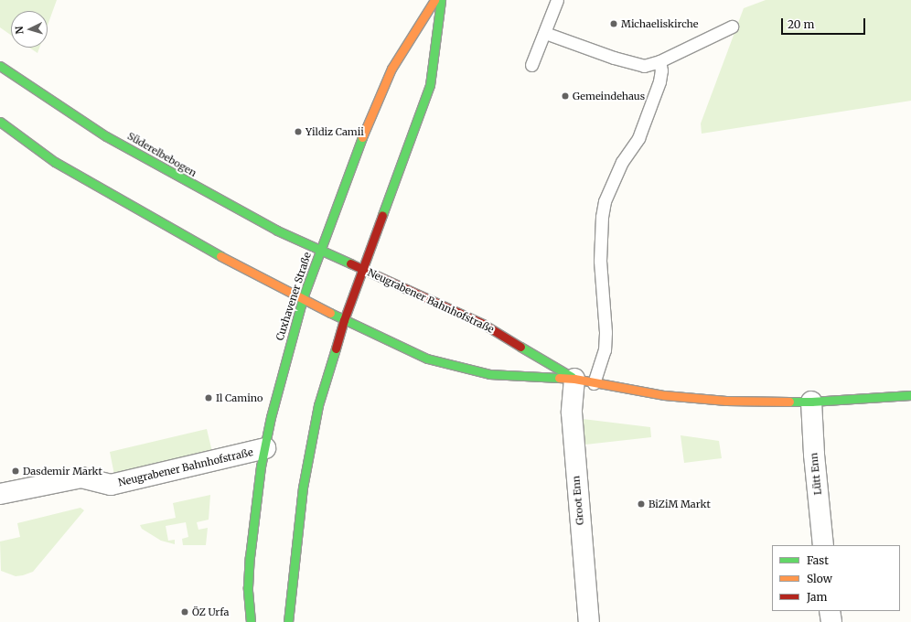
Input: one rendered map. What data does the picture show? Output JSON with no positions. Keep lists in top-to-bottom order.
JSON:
{
  "streets": {
    "main road": ["Süderelbebogen", "Cuxhavener Straße", "Neugrabener Bahnhofstraße"],
    "street": ["Lütt Enn", "Groot Enn"]
  },
  "crossings": [
    ["Süderelbebogen", "Cuxhavener Straße"],
    ["Süderelbebogen", "Neugrabener Bahnhofstraße"],
    ["Cuxhavener Straße", "Neugrabener Bahnhofstraße"],
    ["Neugrabener Bahnhofstraße", "Lütt Enn"],
    ["Neugrabener Bahnhofstraße", "Groot Enn"]
  ],
  "places": [
    "Michaeliskirche",
    "Gemeindehaus",
    "Yildiz Camii",
    "Il Camino",
    "Dasdemir Markt",
    "BiZiM Markt",
    "ÖZ Urfa"
  ],
  "legend": ["Fast", "Slow", "Jam"],
  "scale_bar": "20 m",
  "north": "left"
}
